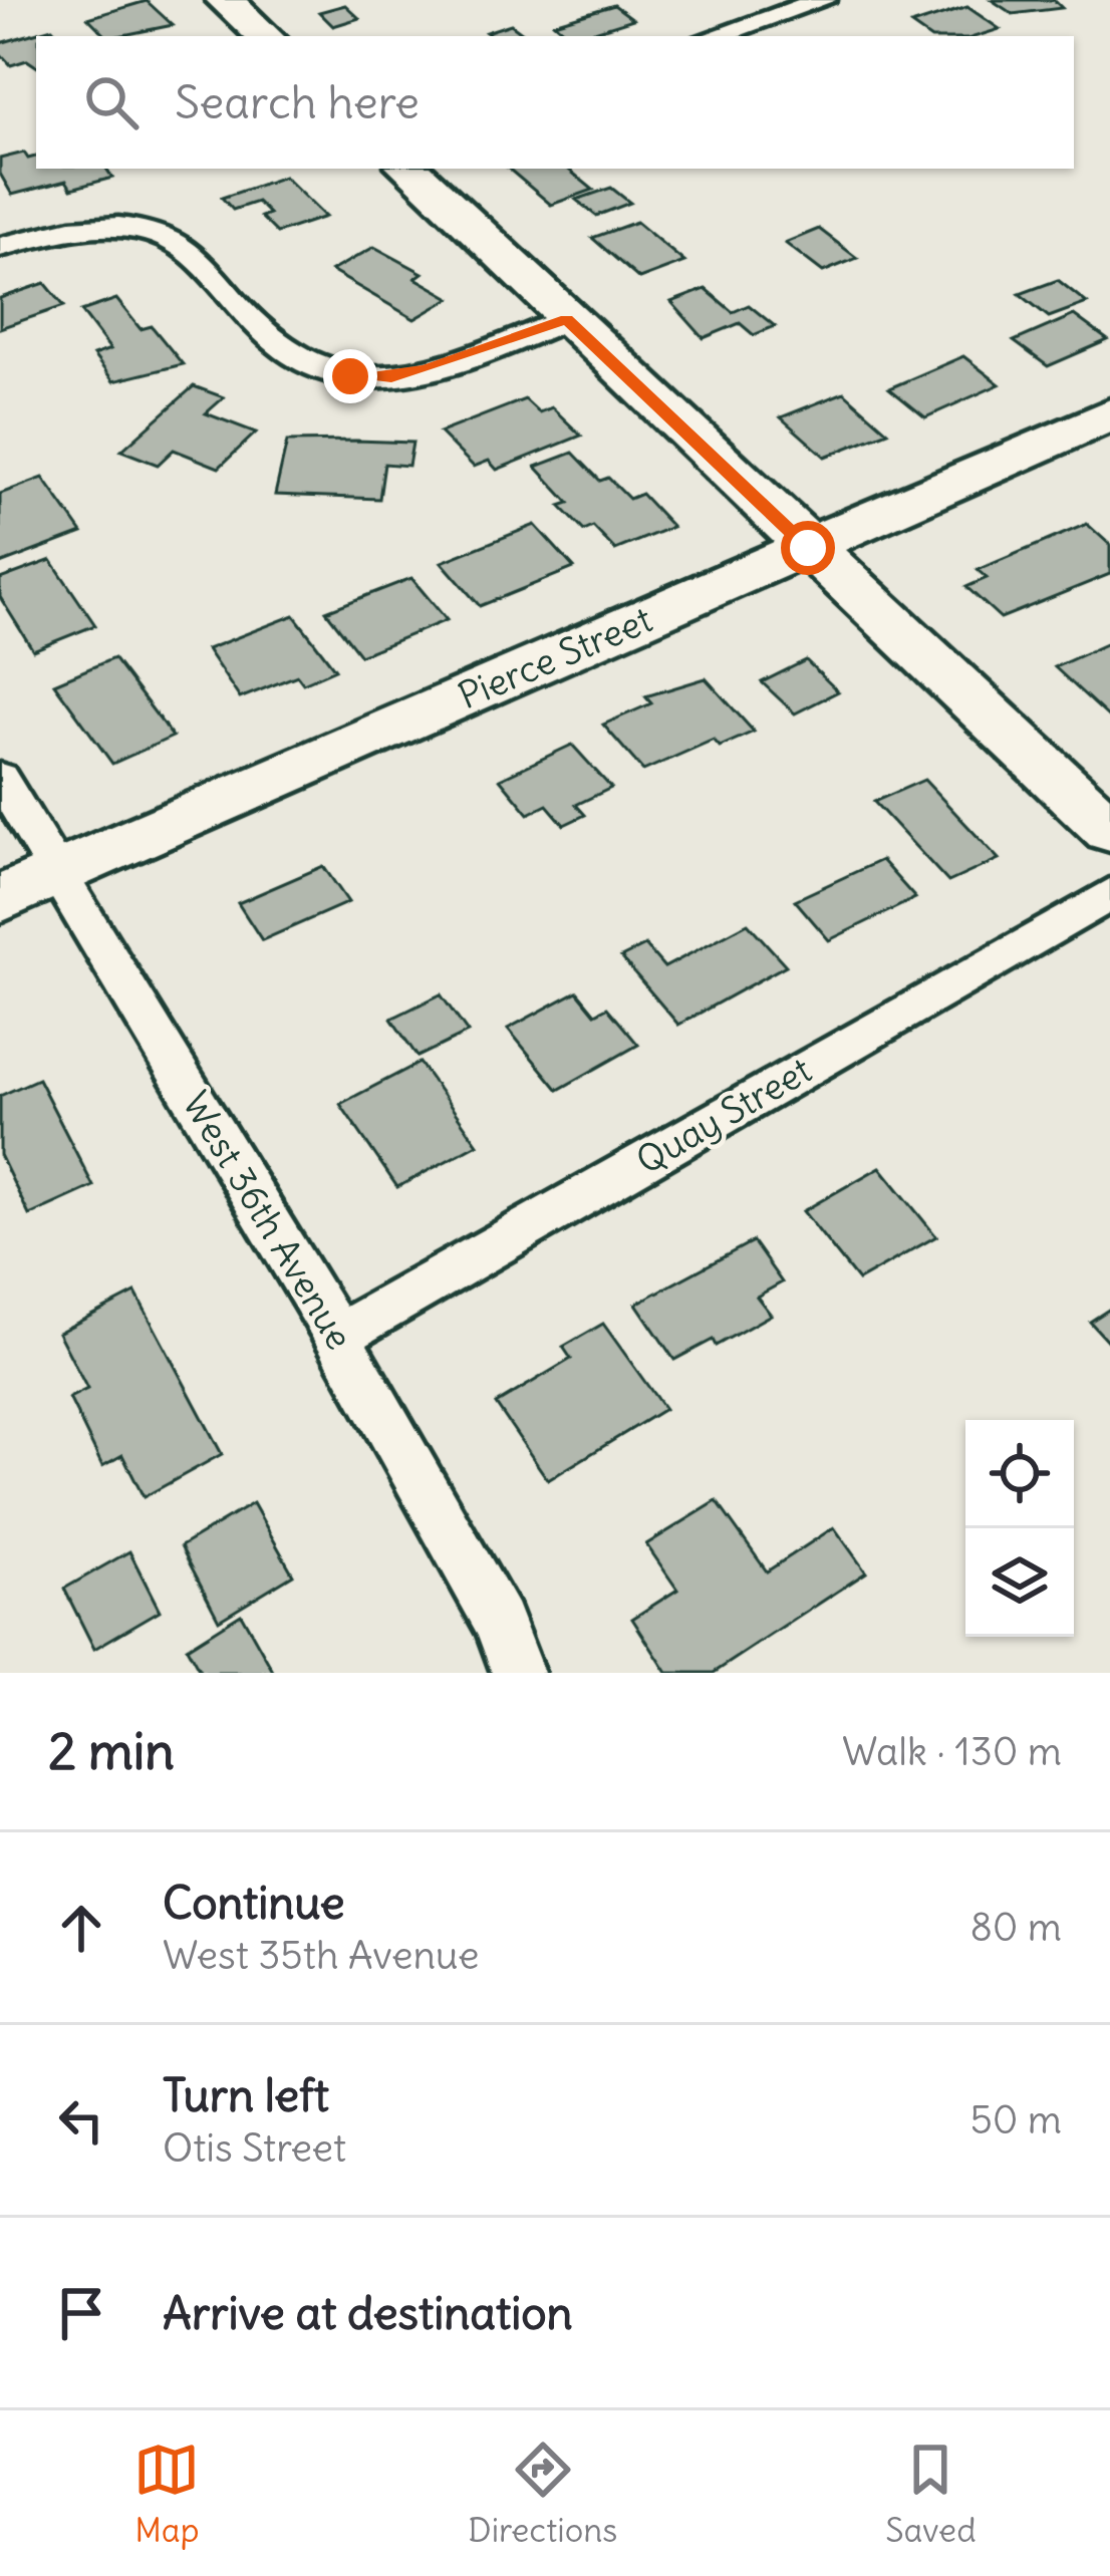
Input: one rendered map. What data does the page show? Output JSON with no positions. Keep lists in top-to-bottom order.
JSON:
{
  "streets": {
    "street": ["Pierce Street", "Quay Street", "West 36th Avenue"]
  },
  "crossings": [
    ["Pierce Street", "West 36th Avenue"],
    ["Quay Street", "West 36th Avenue"]
  ],
  "page": {
    "search": "Search here",
    "heading": ["2 min", "Walk · 130 m"],
    "list": [
      ["Continue", "West 35th Avenue", "80 m"],
      ["Turn left", "Otis Street", "50 m"],
      "Arrive at destination"
    ],
    "nav": ["Map", "Directions", "Saved"]
  }
}
